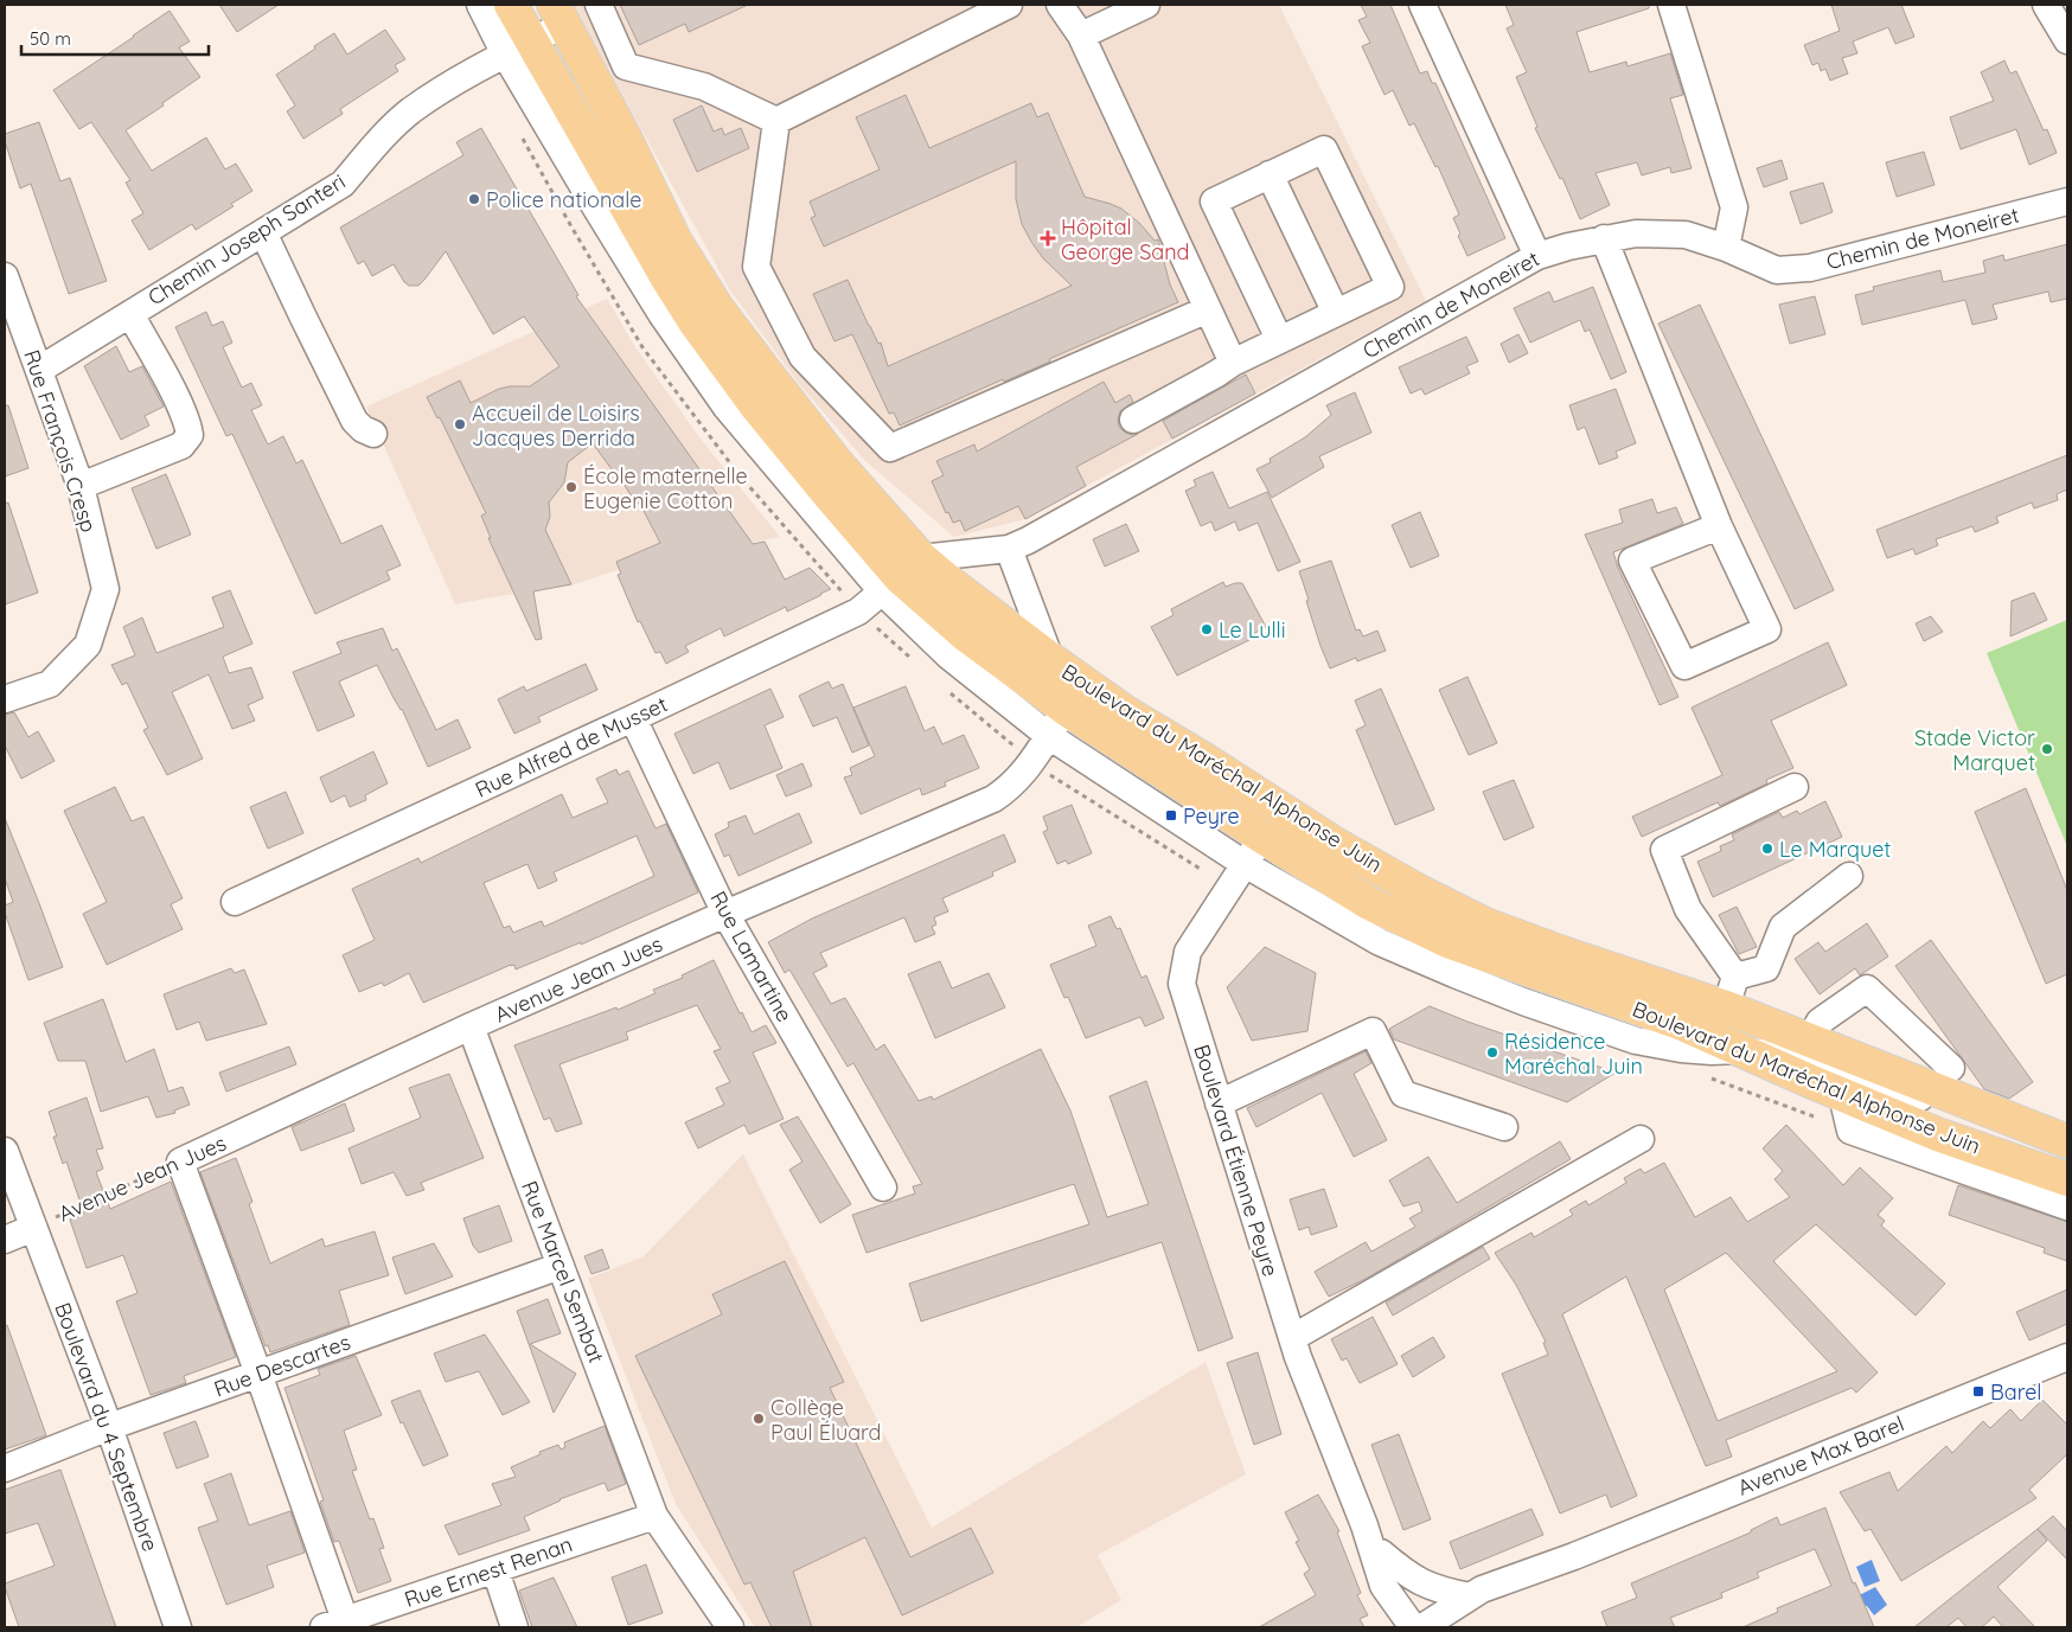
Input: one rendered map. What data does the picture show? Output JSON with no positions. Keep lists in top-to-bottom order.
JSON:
{
  "streets": {
    "main road": ["Boulevard du Maréchal Alphonse Juin"],
    "street": [
      "Chemin de Moneiret",
      "Chemin Joseph Santeri",
      "Rue François Cresp",
      "Rue Alfred de Musset",
      "Rue Lamartine",
      "Avenue Jean Jues",
      "Boulevard Étienne Peyre",
      "Rue Marcel Sembat",
      "Rue Descartes",
      "Boulevard du 4 Septembre",
      "Avenue Max Barel",
      "Rue Ernest Renan"
    ]
  },
  "crossings": [
    ["Chemin de Moneiret", "Rue Alfred de Musset"],
    ["Chemin de Moneiret", "Boulevard du Maréchal Alphonse Juin"],
    ["Chemin Joseph Santeri", "Rue François Cresp"],
    ["Chemin Joseph Santeri", "Boulevard du Maréchal Alphonse Juin"],
    ["Rue Alfred de Musset", "Boulevard du Maréchal Alphonse Juin"],
    ["Rue Alfred de Musset", "Rue Lamartine"],
    ["Boulevard du Maréchal Alphonse Juin", "Avenue Jean Jues"],
    ["Boulevard du Maréchal Alphonse Juin", "Boulevard Étienne Peyre"],
    ["Rue Lamartine", "Avenue Jean Jues"],
    ["Avenue Jean Jues", "Rue Marcel Sembat"],
    ["Avenue Jean Jues", "Boulevard du 4 Septembre"],
    ["Rue Marcel Sembat", "Rue Descartes"],
    ["Rue Marcel Sembat", "Rue Ernest Renan"],
    ["Rue Descartes", "Boulevard du 4 Septembre"]
  ],
  "places": {
    "other": [
      "Police nationale",
      "Accueil de Loisirs Jacques Derrida",
      "École maternelle Eugenie Cotton",
      "Le Lulli",
      "Stade Victor Marquet",
      "Le Marquet",
      "Résidence Maréchal Juin",
      "Collège Paul Éluard"
    ],
    "health": ["Hôpital George Sand"],
    "transit": ["Peyre", "Barel"]
  },
  "scale_bar": "50 m"
}
